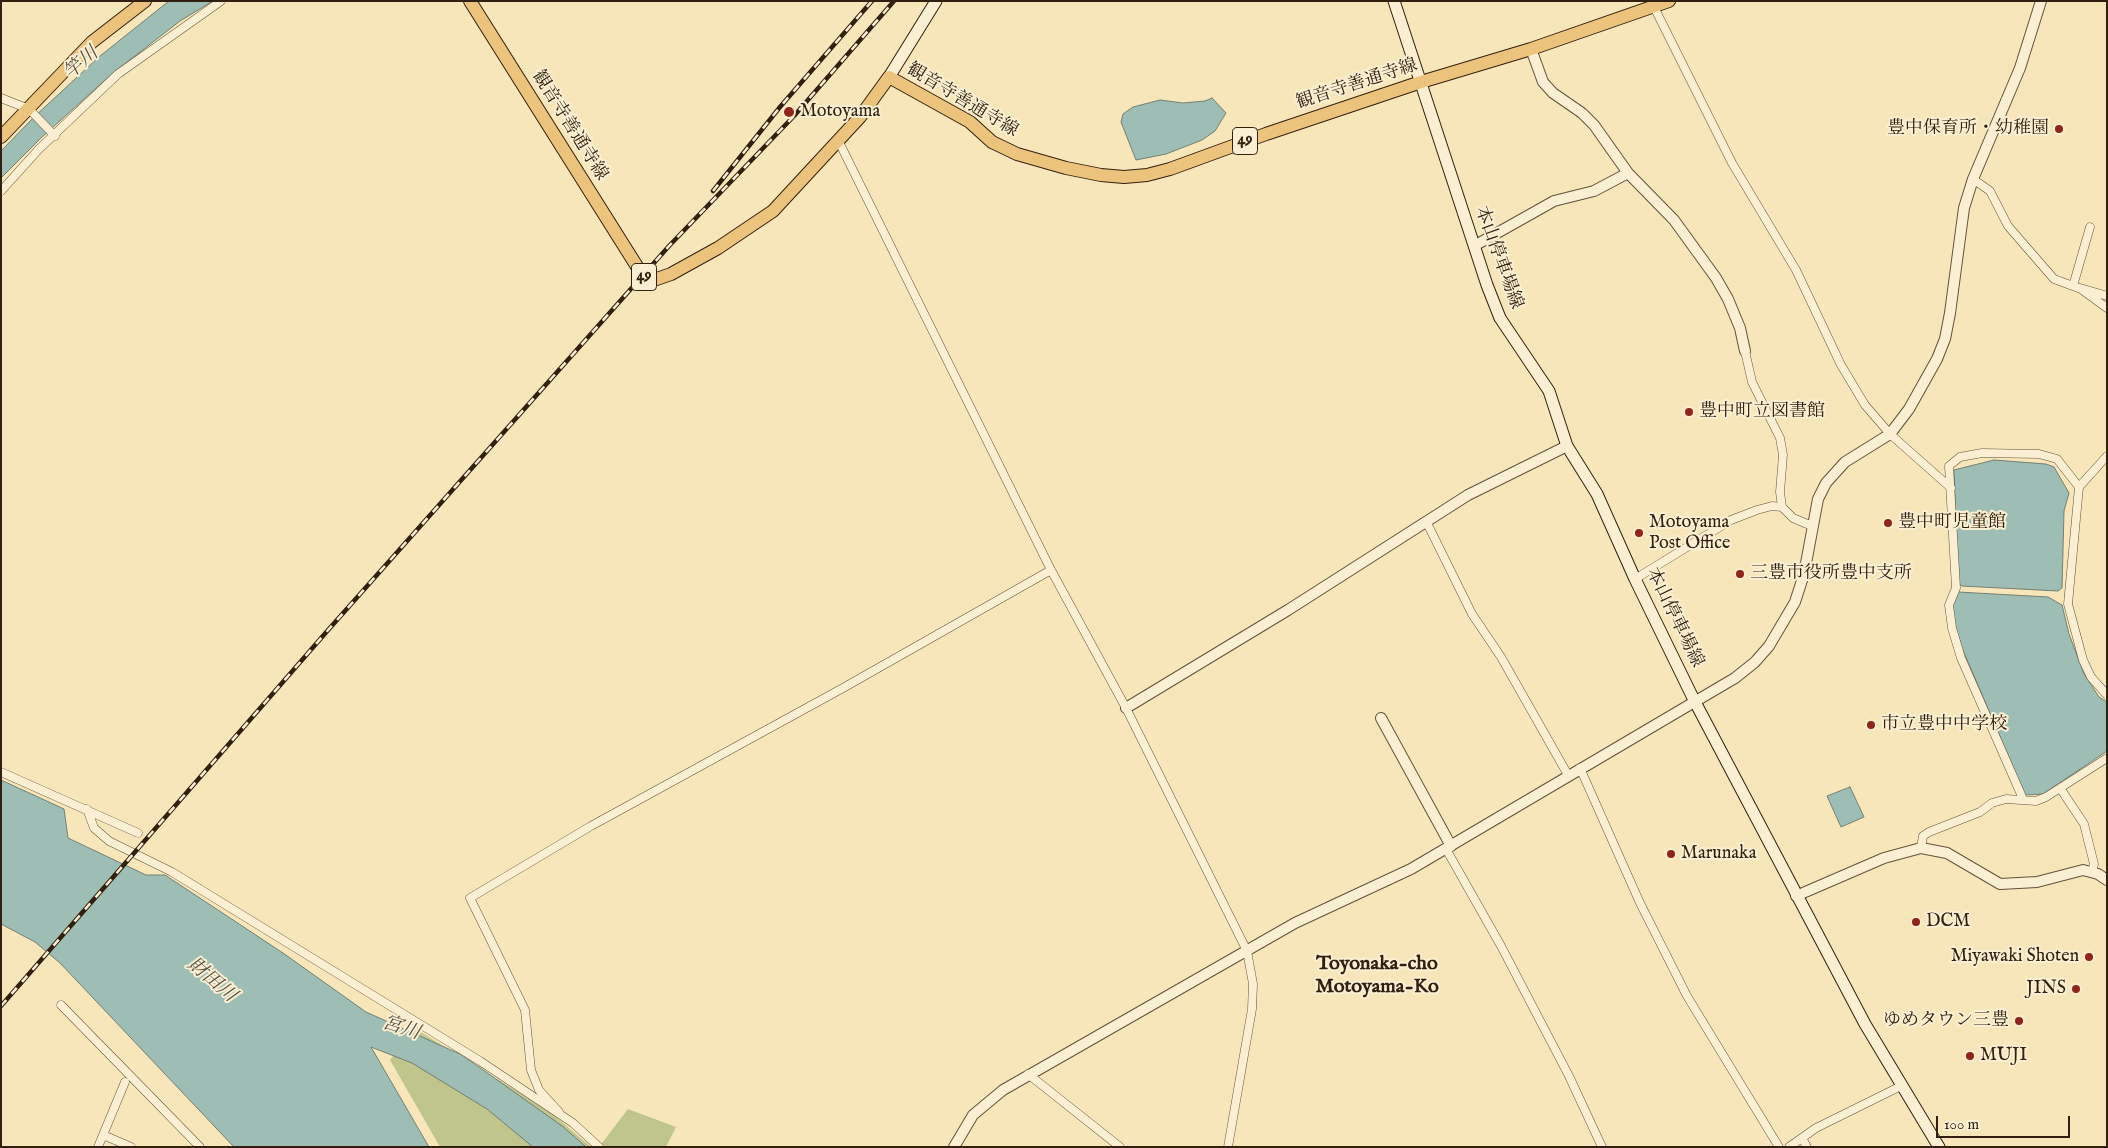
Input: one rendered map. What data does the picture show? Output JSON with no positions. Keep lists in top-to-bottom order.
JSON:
{
  "streets": {
    "main road": ["観音寺善通寺線", "49", "本山停車場線"]
  },
  "crossings": [
    ["観音寺善通寺線", "本山停車場線"]
  ],
  "districts": ["Toyonaka-cho Motoyama-Ko"],
  "water": ["竿川", "財田川", "宮川"],
  "places": [
    "Motoyama",
    "豊中保育所・幼稚園",
    "豊中町立図書館",
    "豊中町児童館",
    "Motoyama Post Office",
    "三豊市役所豊中支所",
    "市立豊中中学校",
    "Marunaka",
    "DCM",
    "Miyawaki Shoten",
    "JINS",
    "ゆめタウン三豊",
    "MUJI"
  ],
  "scale_bar": "100 m"
}
